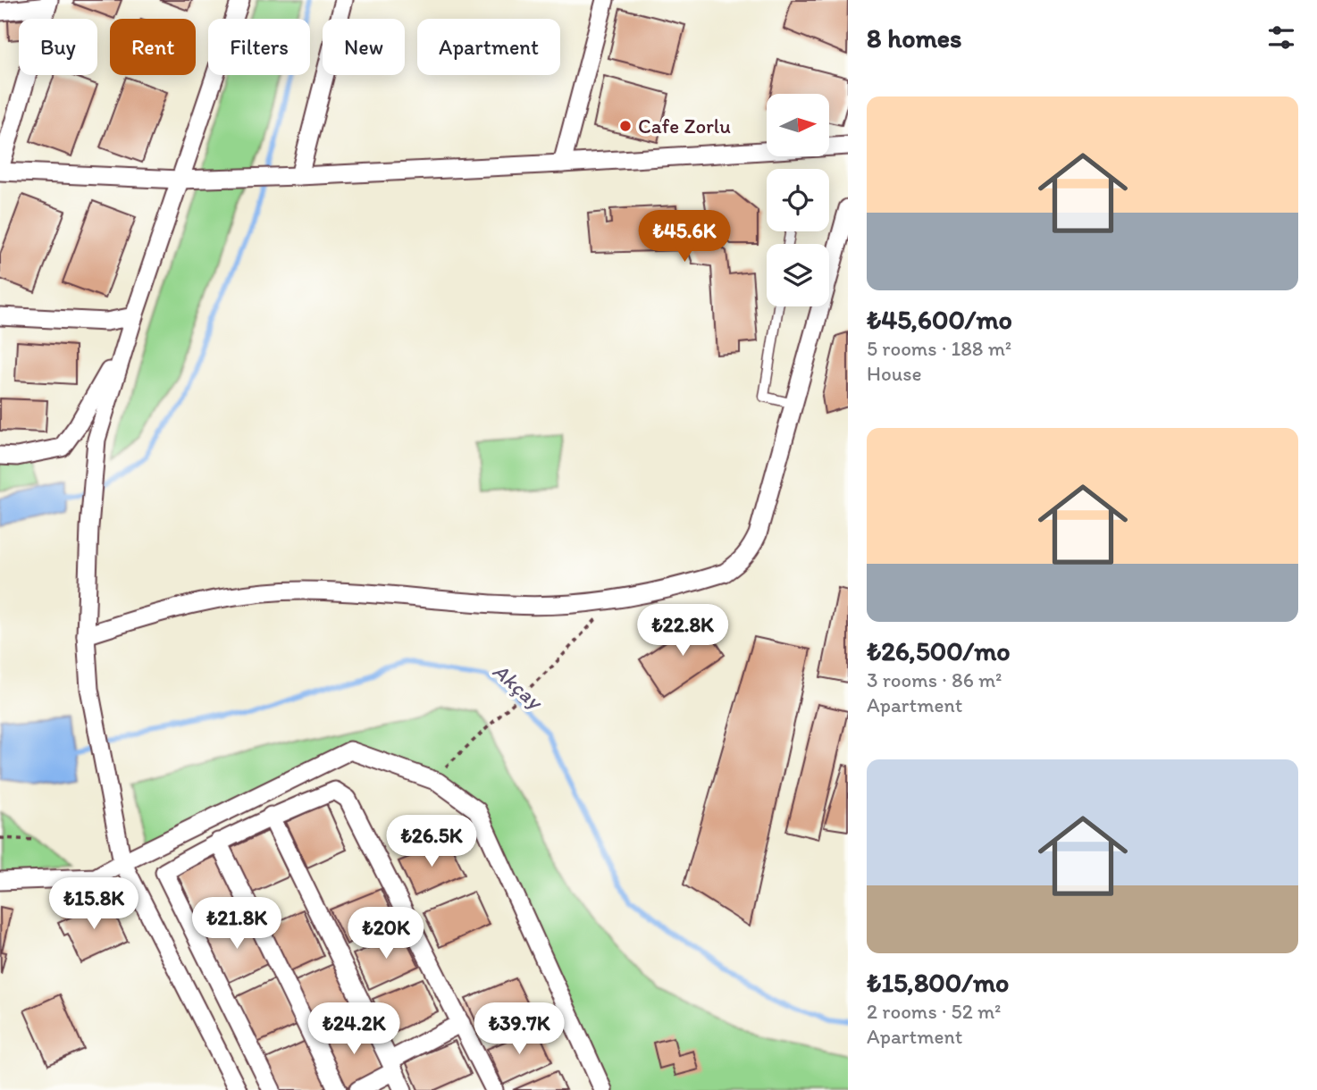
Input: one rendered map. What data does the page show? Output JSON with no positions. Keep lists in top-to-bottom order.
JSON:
{
  "water": ["Akçay"],
  "places": ["Cafe Zorlu"],
  "north": "right",
  "page": {
    "heading": "8 homes",
    "chip": [
      "Buy",
      "Rent",
      "Filters",
      "New",
      "Apartment"
    ],
    "list": [
      {
        "name": "₺45,600/mo",
        "note": "5 rooms · 188 m² · House"
      },
      {
        "name": "₺26,500/mo",
        "note": "3 rooms · 86 m² · Apartment"
      },
      {
        "name": "₺15,800/mo",
        "note": "2 rooms · 52 m² · Apartment"
      }
    ],
    "price": [
      "₺45.6K",
      "₺22.8K",
      "₺26.5K",
      "₺15.8K",
      "₺21.8K",
      "₺20K",
      "₺24.2K",
      "₺39.7K"
    ]
  }
}
